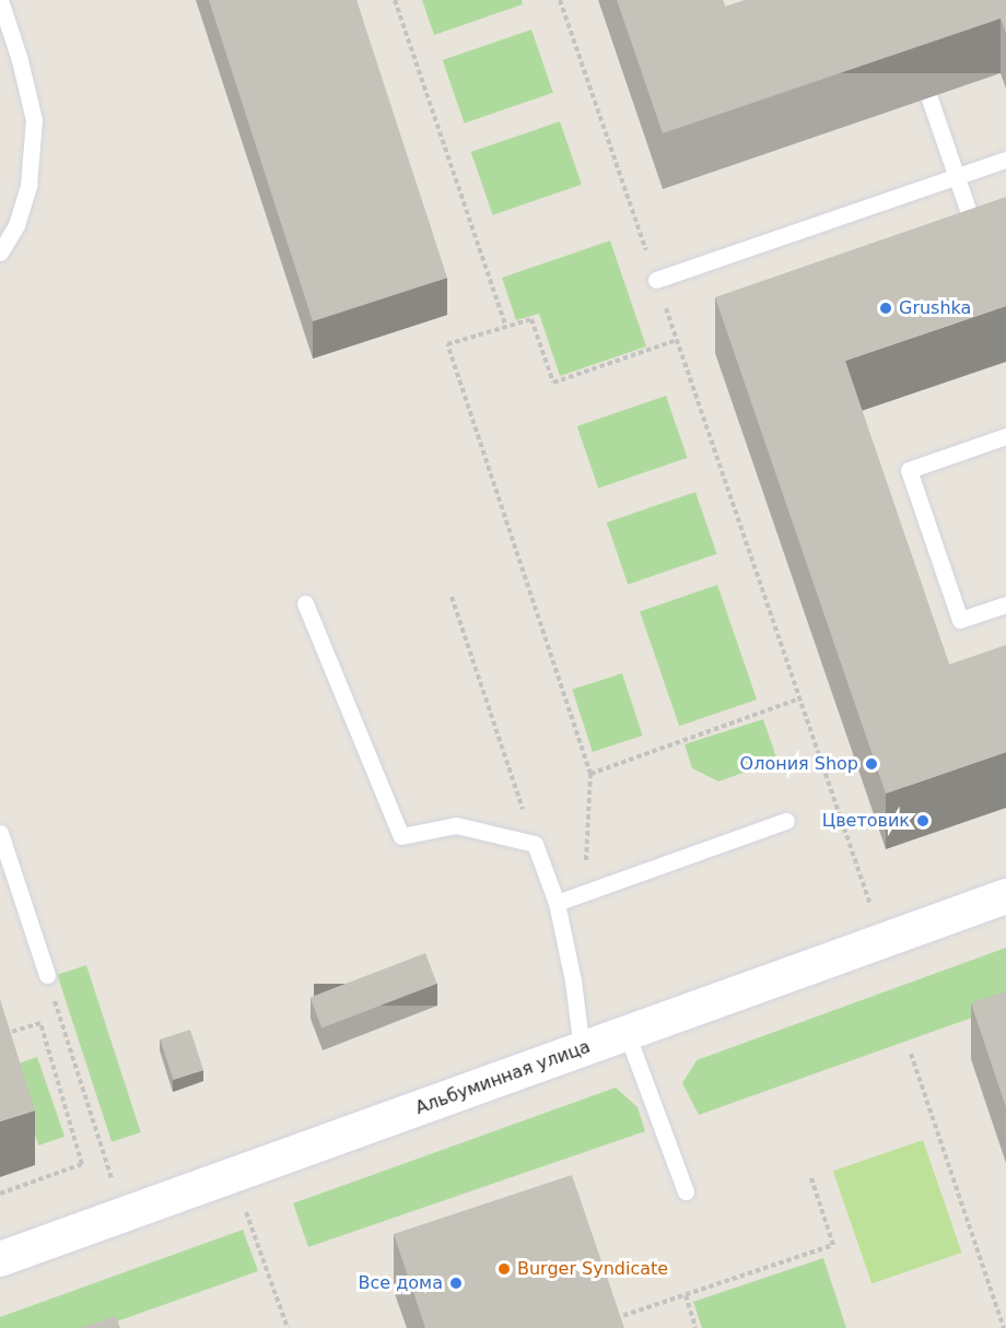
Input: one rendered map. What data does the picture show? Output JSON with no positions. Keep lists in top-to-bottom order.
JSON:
{
  "streets": {
    "street": ["Альбуминная улица"]
  },
  "places": [
    "Grushka",
    "Олония Shop",
    "Цветовик",
    "Burger Syndicate",
    "Все дома"
  ]
}
